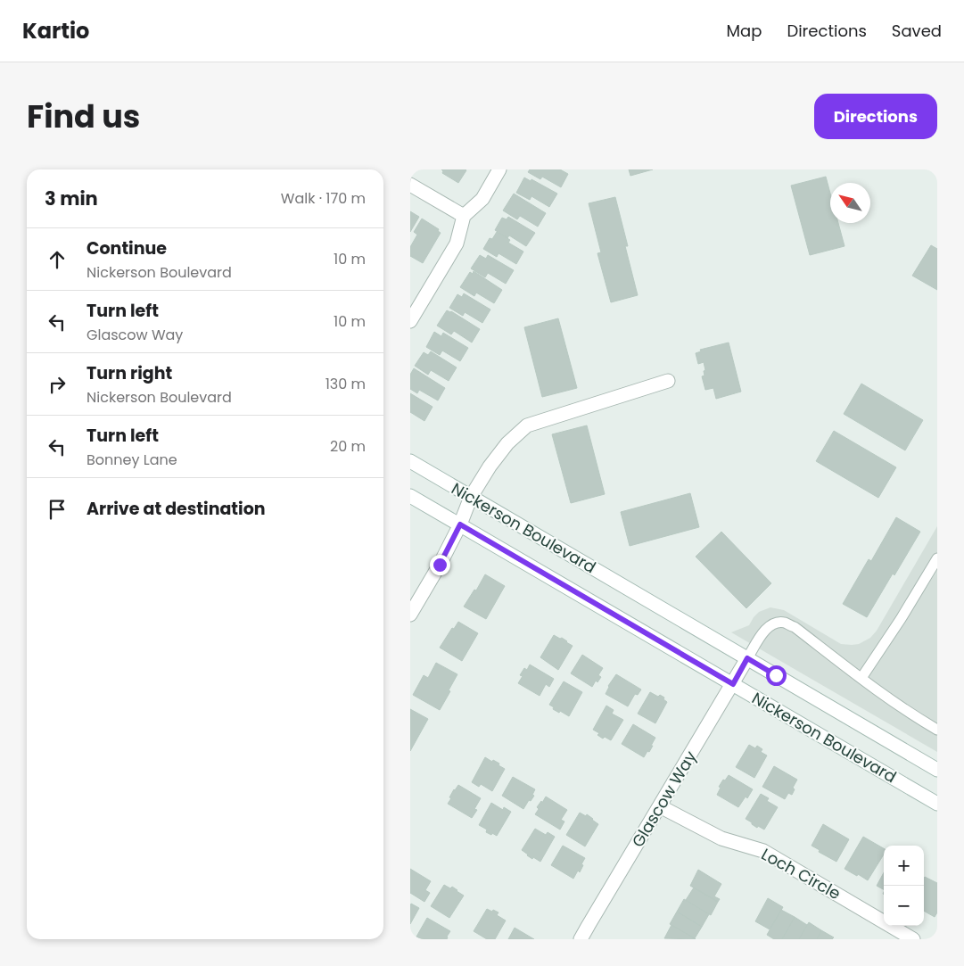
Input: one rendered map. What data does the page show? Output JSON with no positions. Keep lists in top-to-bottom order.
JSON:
{
  "streets": {
    "street": ["Nickerson Boulevard", "Glascow Way", "Loch Circle"]
  },
  "crossings": [
    ["Nickerson Boulevard", "Glascow Way"],
    ["Glascow Way", "Loch Circle"]
  ],
  "north": "top left",
  "page": {
    "header": "Kartio",
    "nav": ["Map", "Directions", "Saved"],
    "title": "Find us",
    "buttons": "Directions",
    "heading": ["3 min", "Walk · 170 m"],
    "list": [
      ["Continue", "Nickerson Boulevard", "10 m"],
      ["Turn left", "Glascow Way", "10 m"],
      ["Turn right", "Nickerson Boulevard", "130 m"],
      ["Turn left", "Bonney Lane", "20 m"],
      "Arrive at destination"
    ],
    "map_buttons": ["+", "−"]
  }
}
